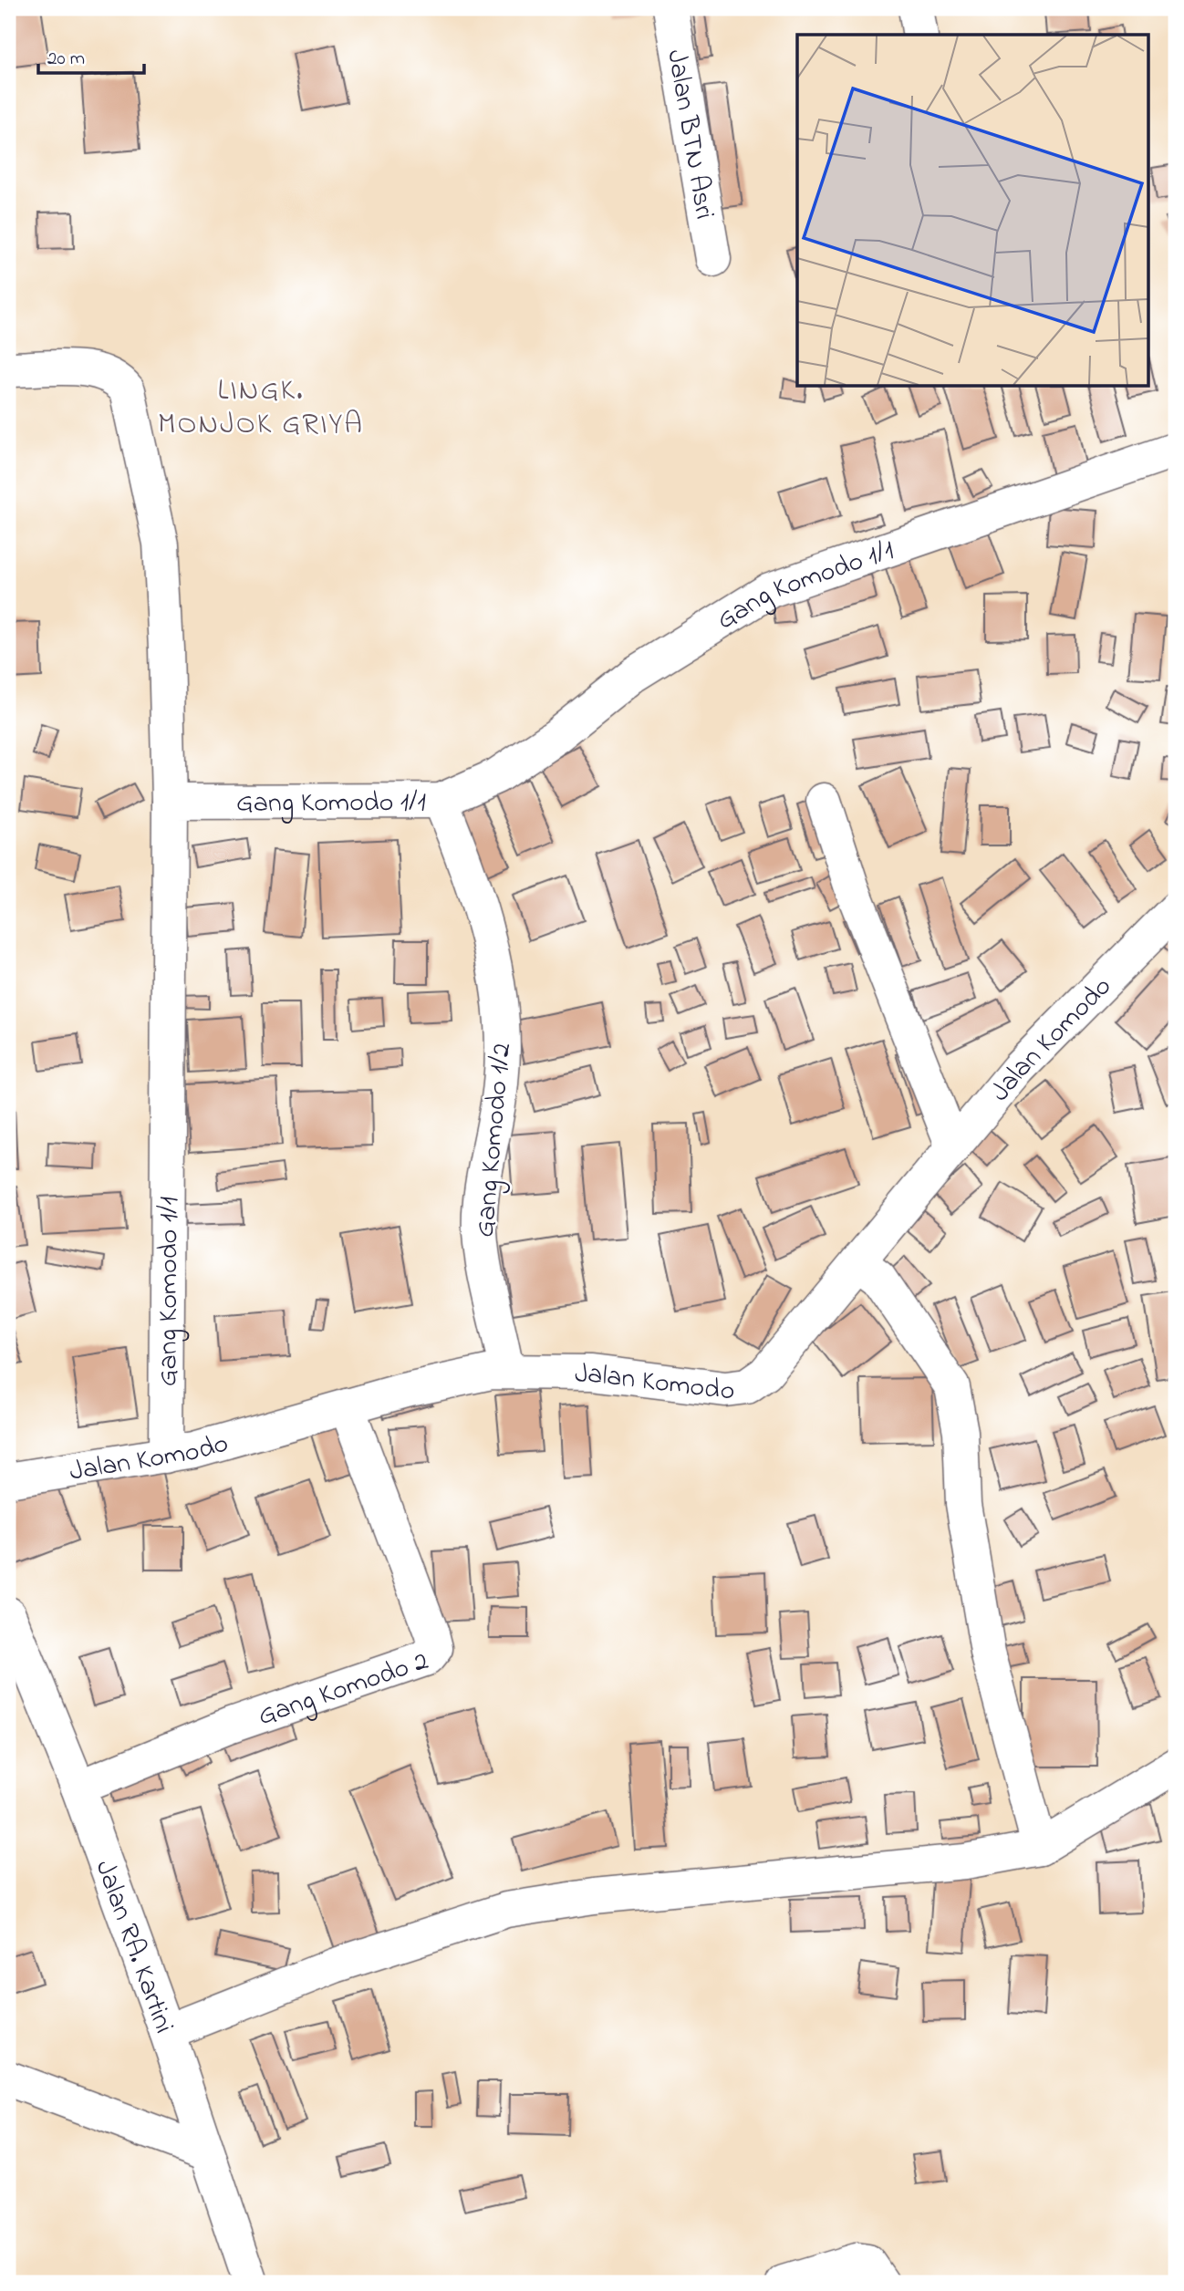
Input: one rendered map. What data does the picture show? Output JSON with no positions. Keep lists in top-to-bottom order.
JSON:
{
  "streets": {
    "street": [
      "Jalan BTN Asri",
      "Gang Komodo 1/1",
      "Jalan Komodo",
      "Gang Komodo 1/2",
      "Gang Komodo 2",
      "Jalan RA. Kartini"
    ]
  },
  "crossings": [
    ["Gang Komodo 1/1", "Jalan Komodo"],
    ["Gang Komodo 1/1", "Gang Komodo 1/2"],
    ["Jalan Komodo", "Gang Komodo 1/2"],
    ["Jalan Komodo", "Gang Komodo 2"],
    ["Gang Komodo 2", "Jalan RA. Kartini"]
  ],
  "districts": ["LINGK. MONJOK GRIYA"],
  "scale_bar": "20 m"
}
